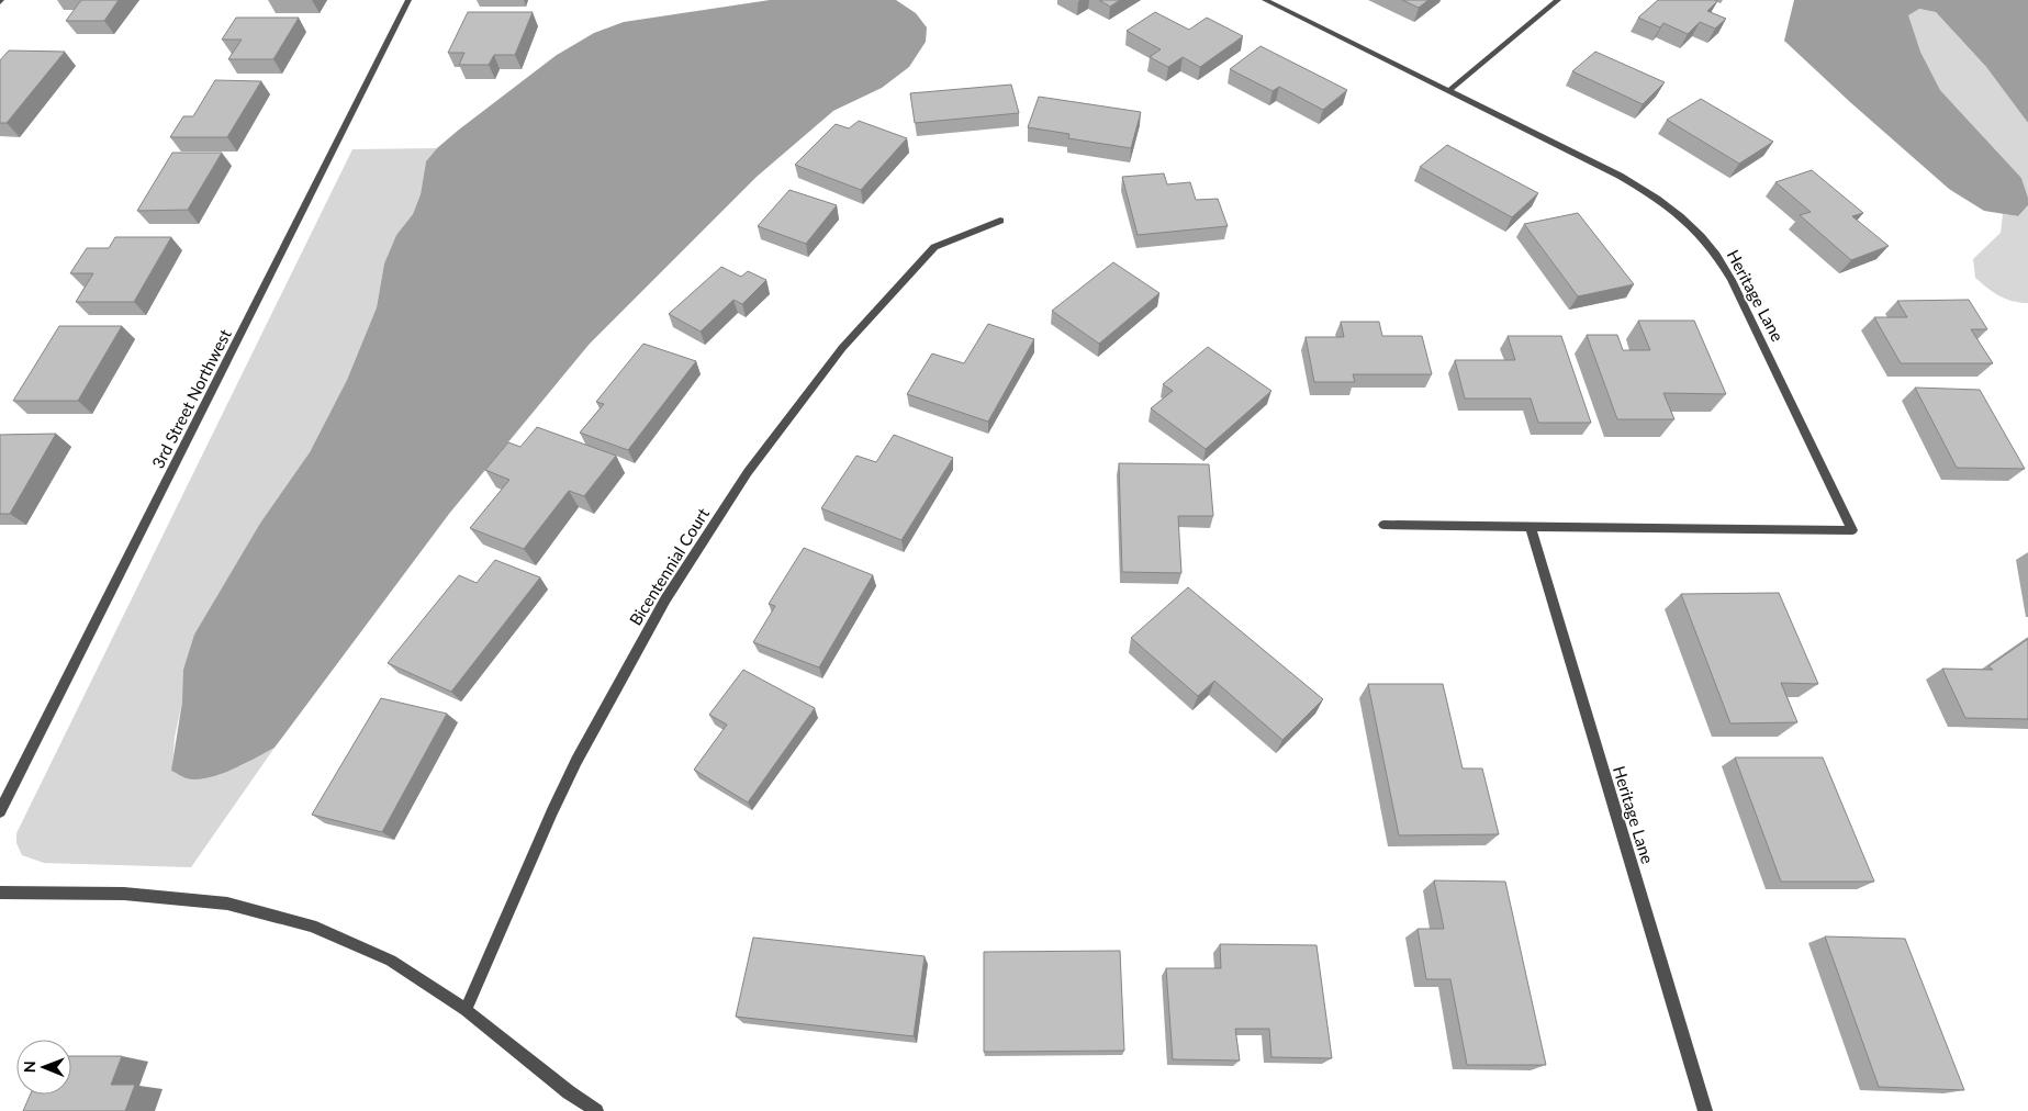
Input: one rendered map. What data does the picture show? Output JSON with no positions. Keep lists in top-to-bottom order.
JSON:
{
  "streets": {
    "street": ["Heritage Lane", "3rd Street Northwest", "Bicentennial Court"]
  },
  "north": "left"
}
